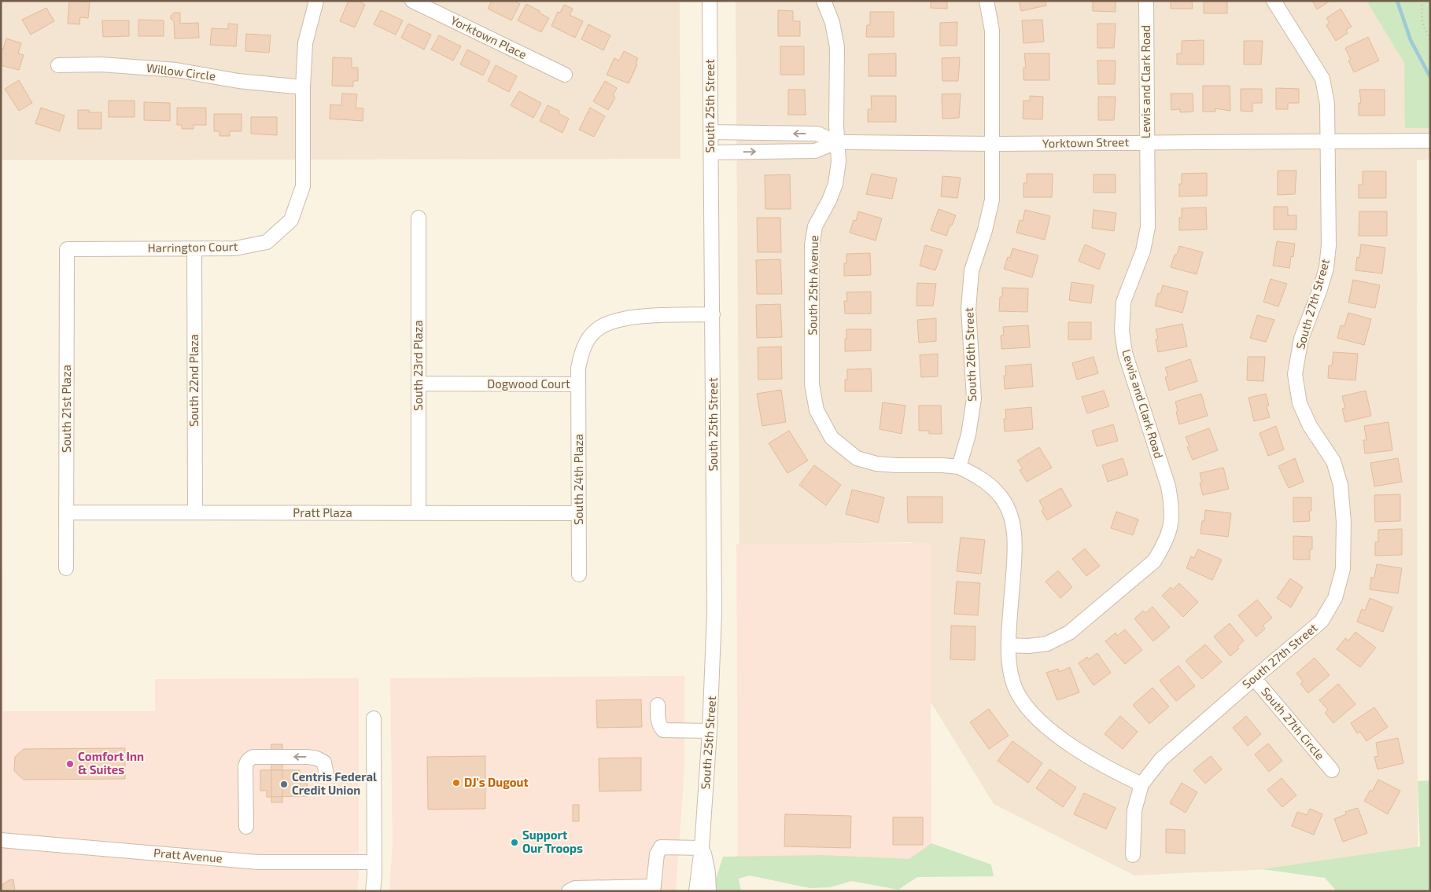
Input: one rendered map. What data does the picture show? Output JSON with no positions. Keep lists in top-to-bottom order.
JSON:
{
  "streets": {
    "street": [
      "Yorktown Place",
      "Willow Circle",
      "Lewis and Clark Road",
      "South 25th Street",
      "Yorktown Street",
      "Harrington Court",
      "South 25th Avenue",
      "South 27th Street",
      "South 26th Street",
      "South 23rd Plaza",
      "South 22nd Plaza",
      "Dogwood Court",
      "South 21st Plaza",
      "South 24th Plaza",
      "Pratt Plaza",
      "South 27th Circle",
      "Pratt Avenue"
    ]
  },
  "crossings": [
    ["Willow Circle", "Harrington Court"],
    ["Lewis and Clark Road", "Yorktown Street"],
    ["South 25th Street", "Yorktown Street"],
    ["South 25th Street", "Dogwood Court"],
    ["Yorktown Street", "South 25th Avenue"],
    ["Yorktown Street", "South 27th Street"],
    ["Yorktown Street", "South 26th Street"],
    ["Harrington Court", "South 22nd Plaza"],
    ["Harrington Court", "South 21st Plaza"],
    ["South 25th Avenue", "South 26th Street"],
    ["South 27th Street", "South 27th Circle"],
    ["South 23rd Plaza", "Dogwood Court"],
    ["South 23rd Plaza", "Pratt Plaza"],
    ["South 22nd Plaza", "Pratt Plaza"],
    ["Dogwood Court", "South 24th Plaza"],
    ["South 21st Plaza", "Pratt Plaza"],
    ["South 24th Plaza", "Pratt Plaza"]
  ],
  "places": [
    "Comfort Inn & Suites",
    "DJ's Dugout",
    "Centris Federal Credit Union",
    "Support Our Troops"
  ]
}
